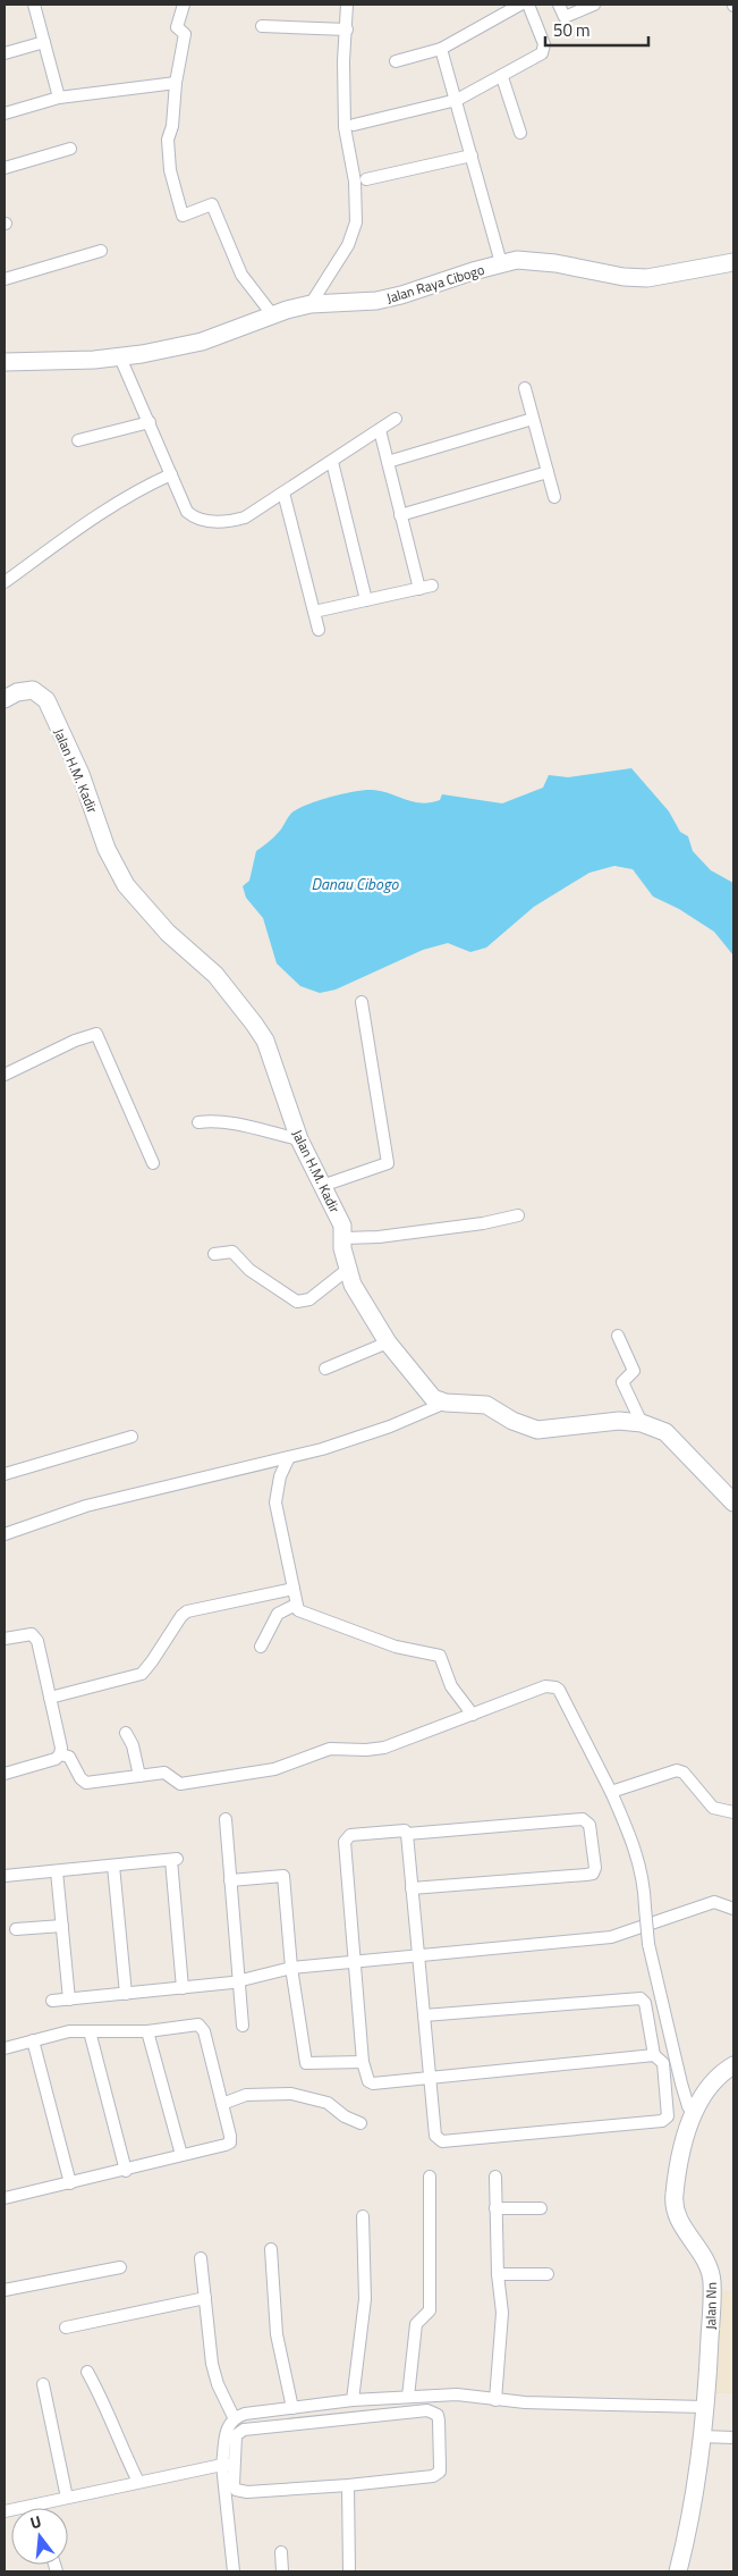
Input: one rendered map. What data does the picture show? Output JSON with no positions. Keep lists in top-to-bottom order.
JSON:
{
  "streets": {
    "street": ["Jalan Raya Cibogo", "Jalan H.M. Kadir", "Jalan Nn"]
  },
  "water": ["Danau Cibogo"],
  "scale_bar": "50 m",
  "north": "top"
}
